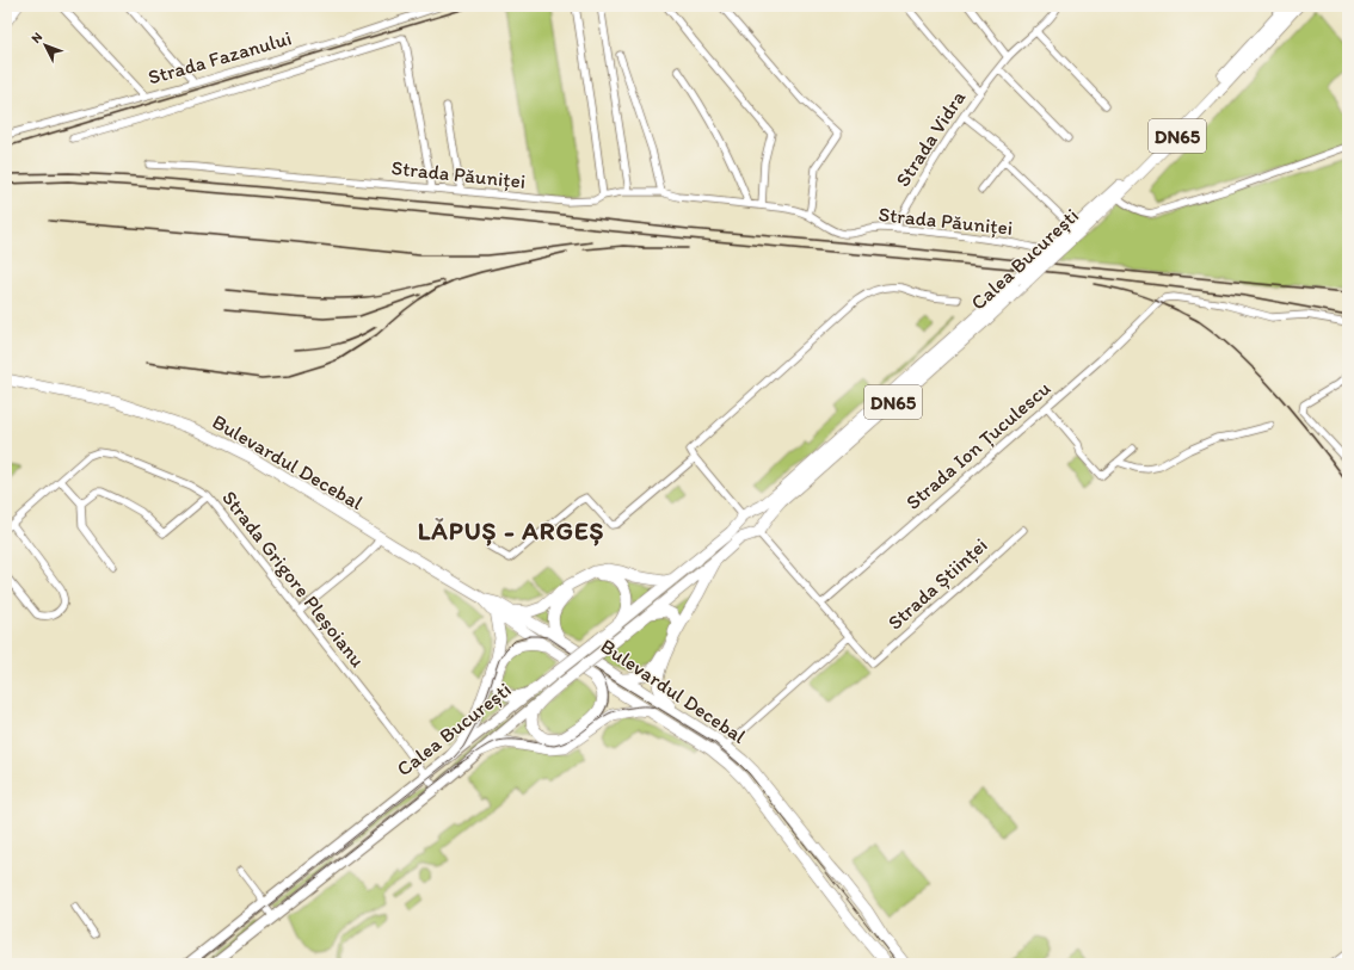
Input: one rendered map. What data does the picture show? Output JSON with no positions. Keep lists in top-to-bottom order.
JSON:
{
  "streets": {
    "main road": ["DN65", "Calea București", "Bulevardul Decebal"],
    "street": [
      "Strada Fazanului",
      "Strada Vidra",
      "Strada Păuniței",
      "Strada Ion Țuculescu",
      "Strada Grigore Pleșoianu",
      "Strada Științei"
    ]
  },
  "crossings": [
    ["Strada Vidra", "Strada Păuniței"],
    ["Strada Păuniței", "Calea București"],
    ["Calea București", "Strada Grigore Pleșoianu"]
  ],
  "districts": ["LĂPUȘ - ARGEȘ"],
  "north": "top left"
}
